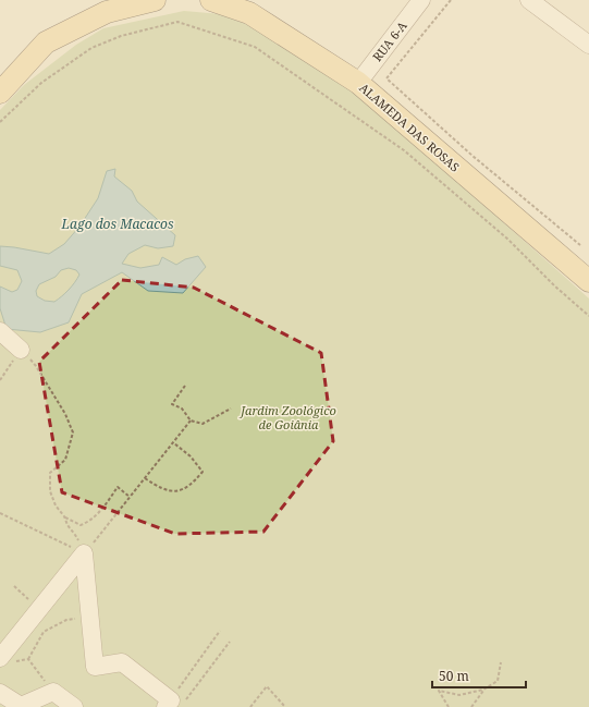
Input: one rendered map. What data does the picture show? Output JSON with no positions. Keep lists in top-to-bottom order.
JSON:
{
  "streets": {
    "main road": ["ALAMEDA DAS ROSAS"],
    "street": ["RUA 6-A"]
  },
  "crossings": [
    ["RUA 6-A", "ALAMEDA DAS ROSAS"]
  ],
  "water": ["Lago dos Macacos"],
  "parks": ["Jardim Zoológico de Goiânia"],
  "scale_bar": "50 m"
}
